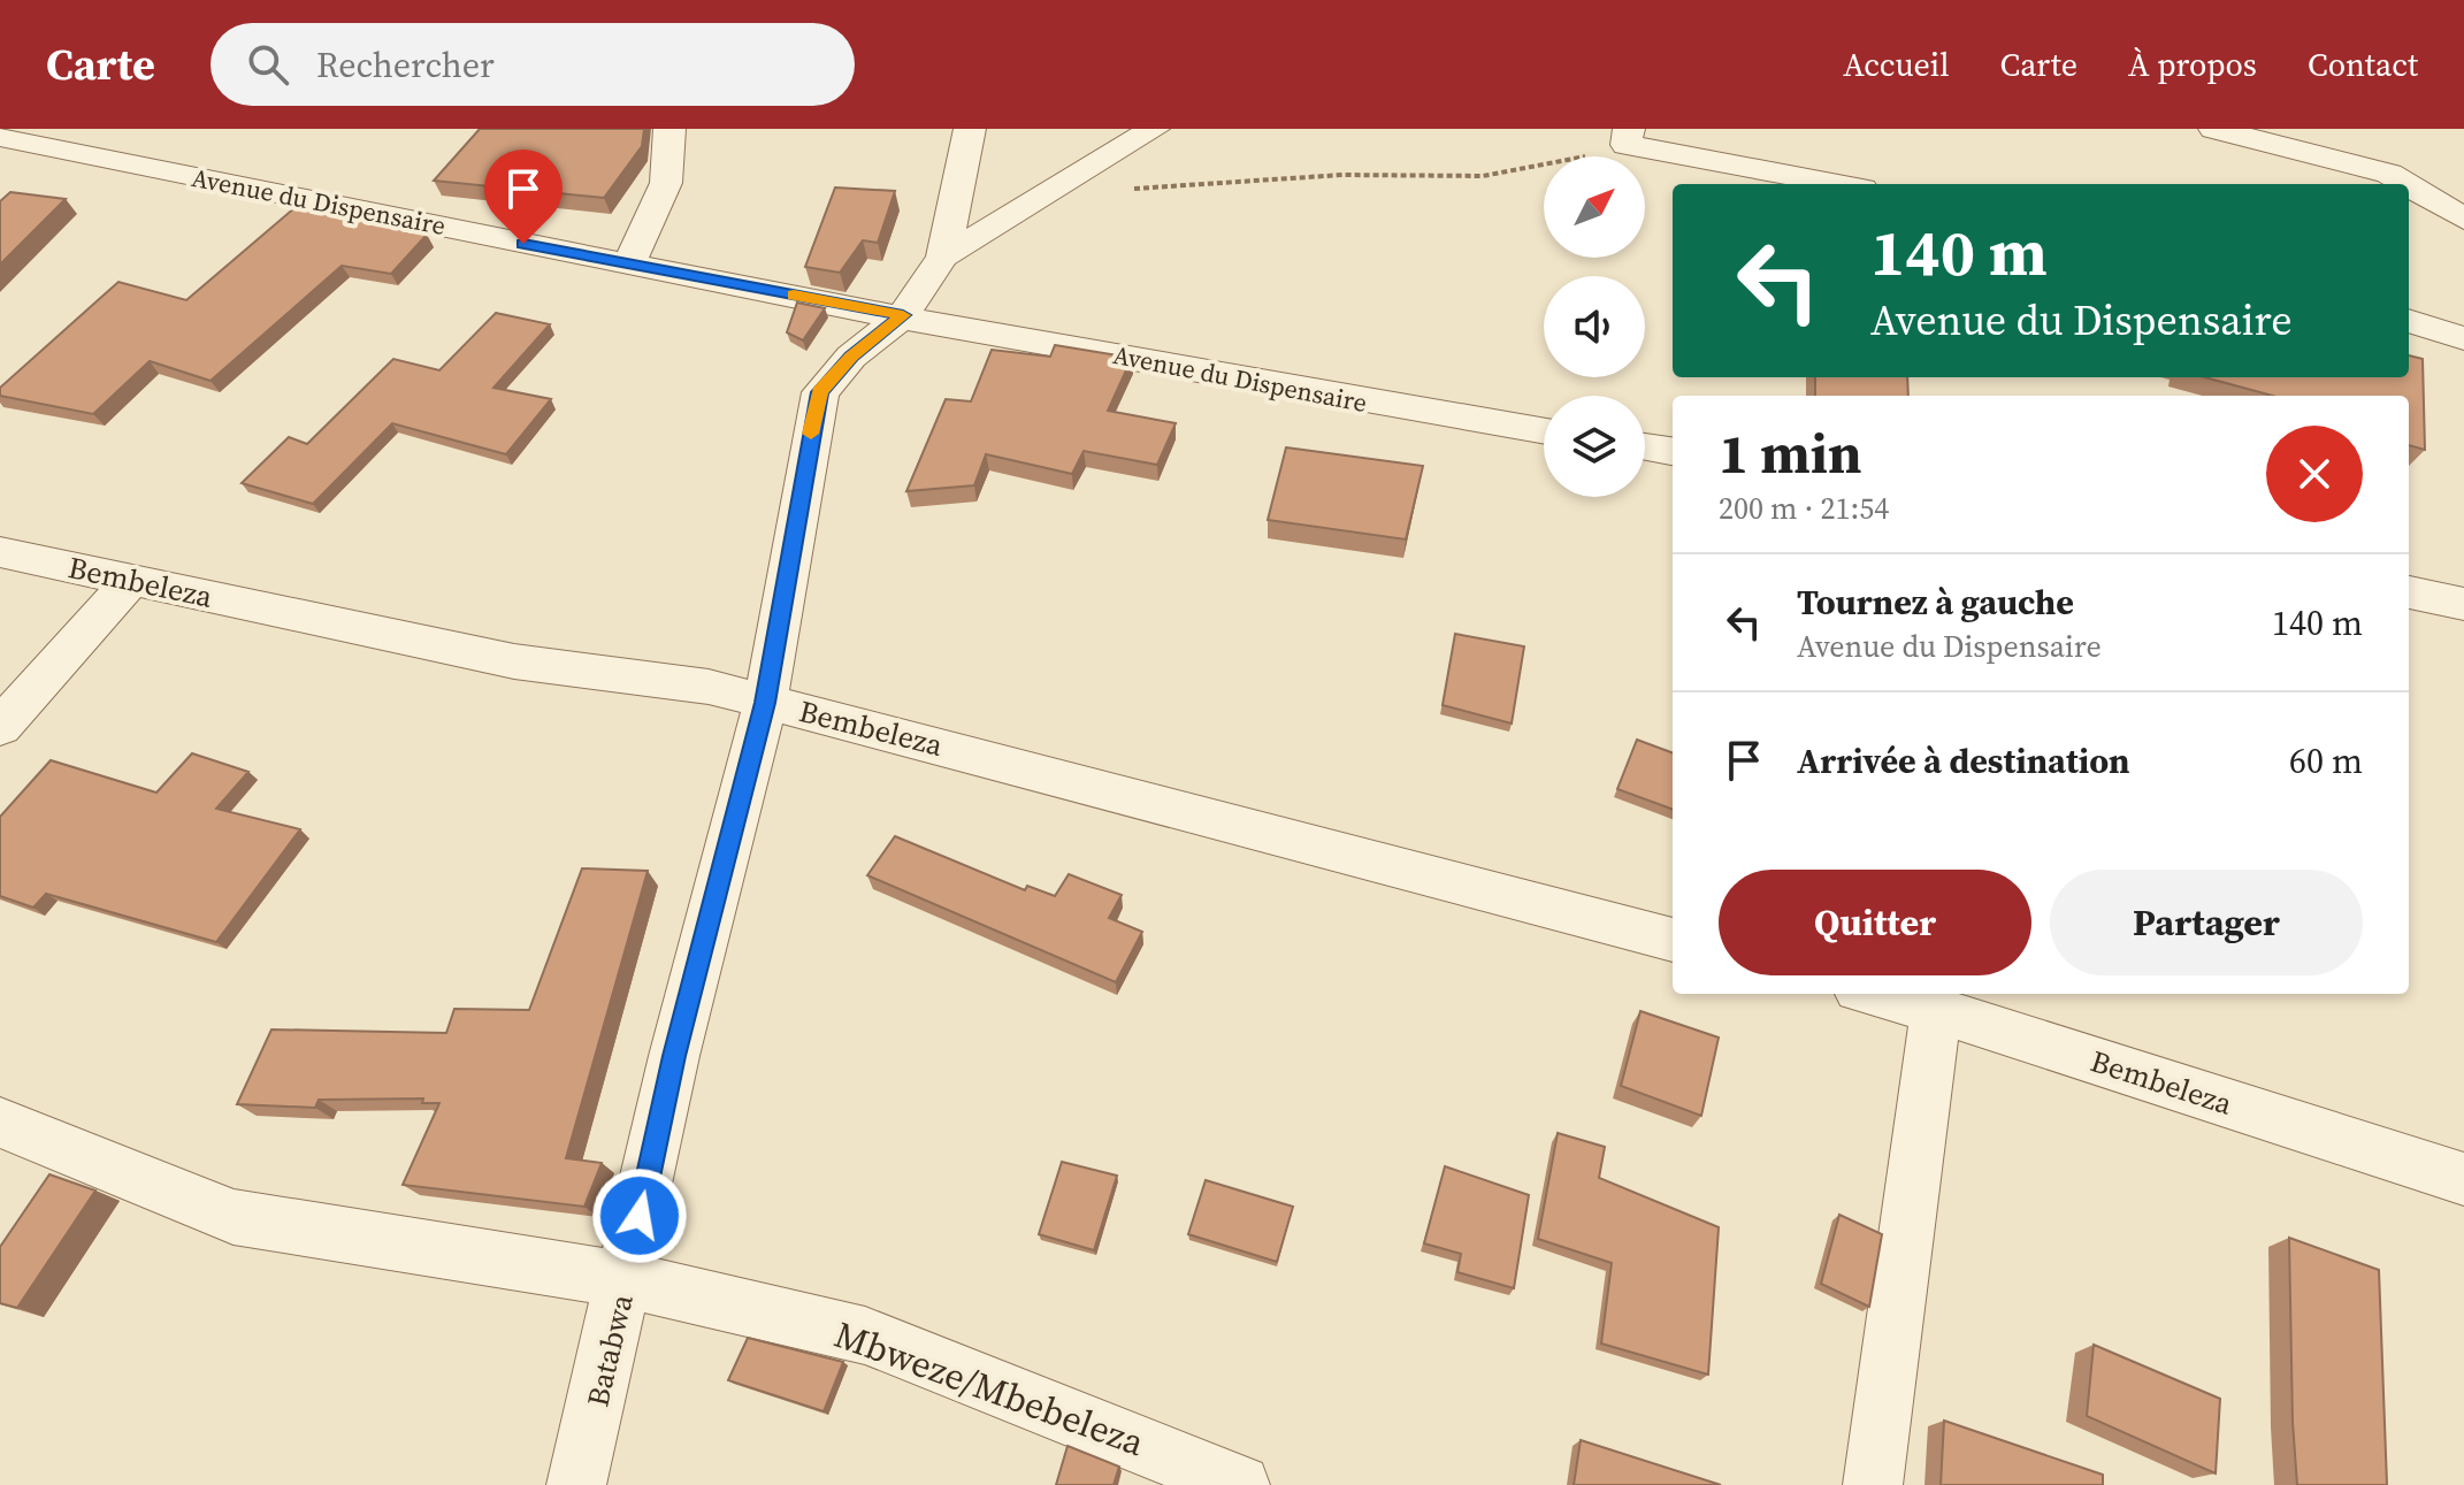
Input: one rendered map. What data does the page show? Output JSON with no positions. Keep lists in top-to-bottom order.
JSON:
{
  "streets": {
    "street": [
      "Avenue du Dispensaire",
      "Bembeleza",
      "Batabwa",
      "Mbweze/Mbebeleza"
    ]
  },
  "crossings": [
    ["Avenue du Dispensaire", "Batabwa"],
    ["Bembeleza", "Batabwa"],
    ["Batabwa", "Mbweze/Mbebeleza"]
  ],
  "north": "top right",
  "page": {
    "header": "Carte",
    "search": "Rechercher",
    "nav": [
      "Accueil",
      "Carte",
      "À propos",
      "Contact"
    ],
    "turn": ["140 m", "Avenue du Dispensaire"],
    "heading": ["1 min", "200 m · 21:54"],
    "list": [
      {
        "name": "Tournez à gauche",
        "note": "Avenue du Dispensaire",
        "value": "140 m"
      },
      {
        "name": "Arrivée à destination",
        "value": "60 m"
      }
    ],
    "buttons": ["Quitter", "Partager"]
  }
}
